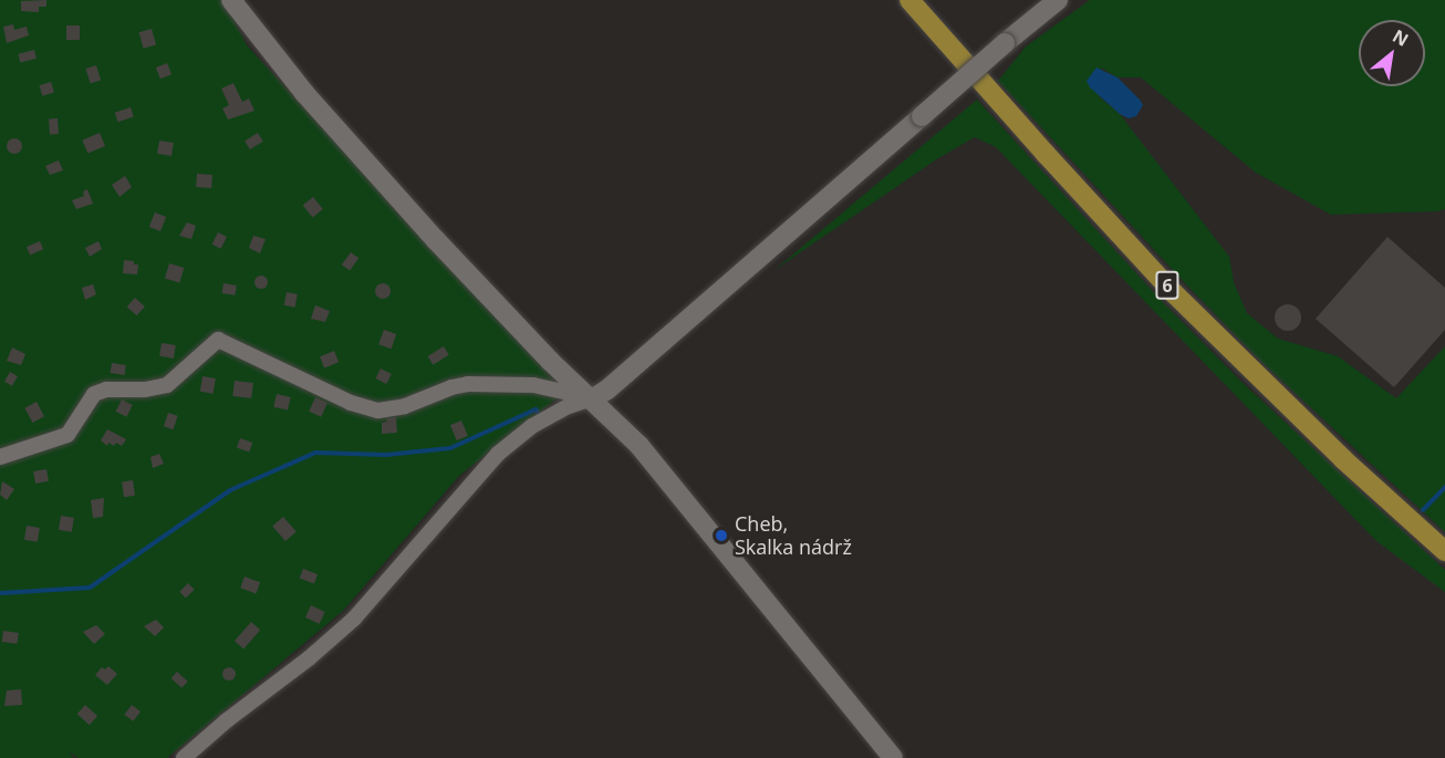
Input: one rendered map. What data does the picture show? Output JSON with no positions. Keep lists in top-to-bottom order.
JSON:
{
  "streets": {
    "main road": ["6"]
  },
  "places": ["Cheb, Skalka nádrž"],
  "north": "top right"
}
